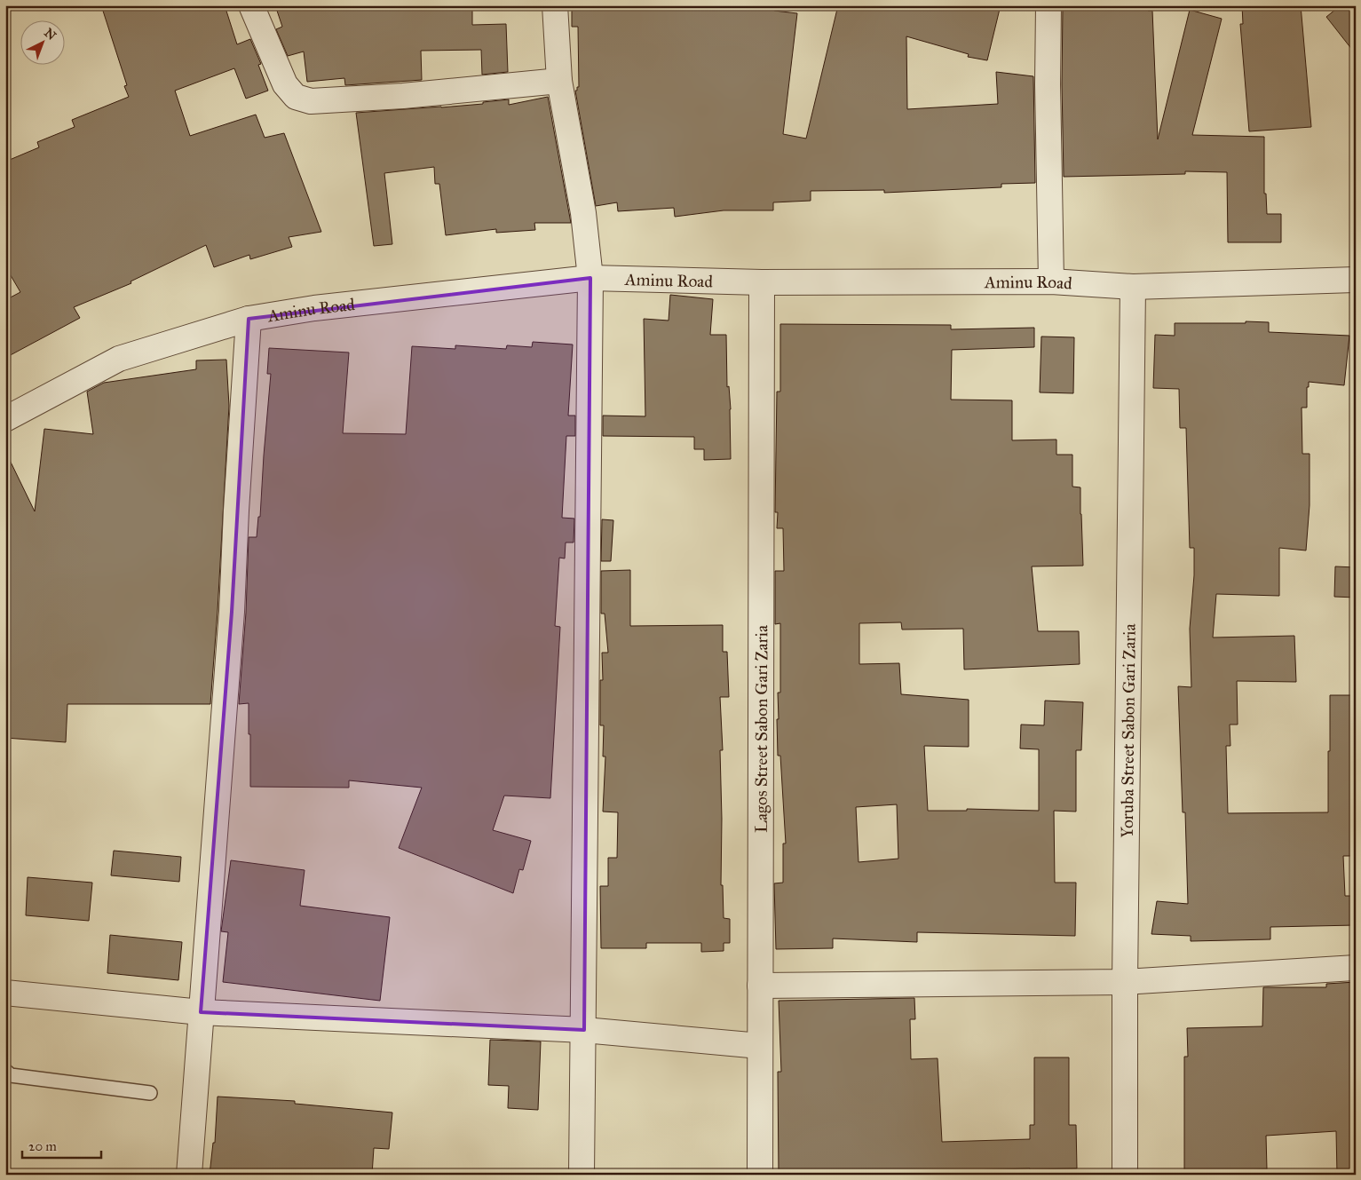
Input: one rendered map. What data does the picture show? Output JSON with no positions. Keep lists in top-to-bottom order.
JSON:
{
  "streets": {
    "street": ["Aminu Road", "Lagos Street Sabon Gari Zaria", "Yoruba Street Sabon Gari Zaria"]
  },
  "crossings": [
    ["Aminu Road", "Lagos Street Sabon Gari Zaria"],
    ["Aminu Road", "Yoruba Street Sabon Gari Zaria"]
  ],
  "scale_bar": "20 m",
  "north": "top right"
}
